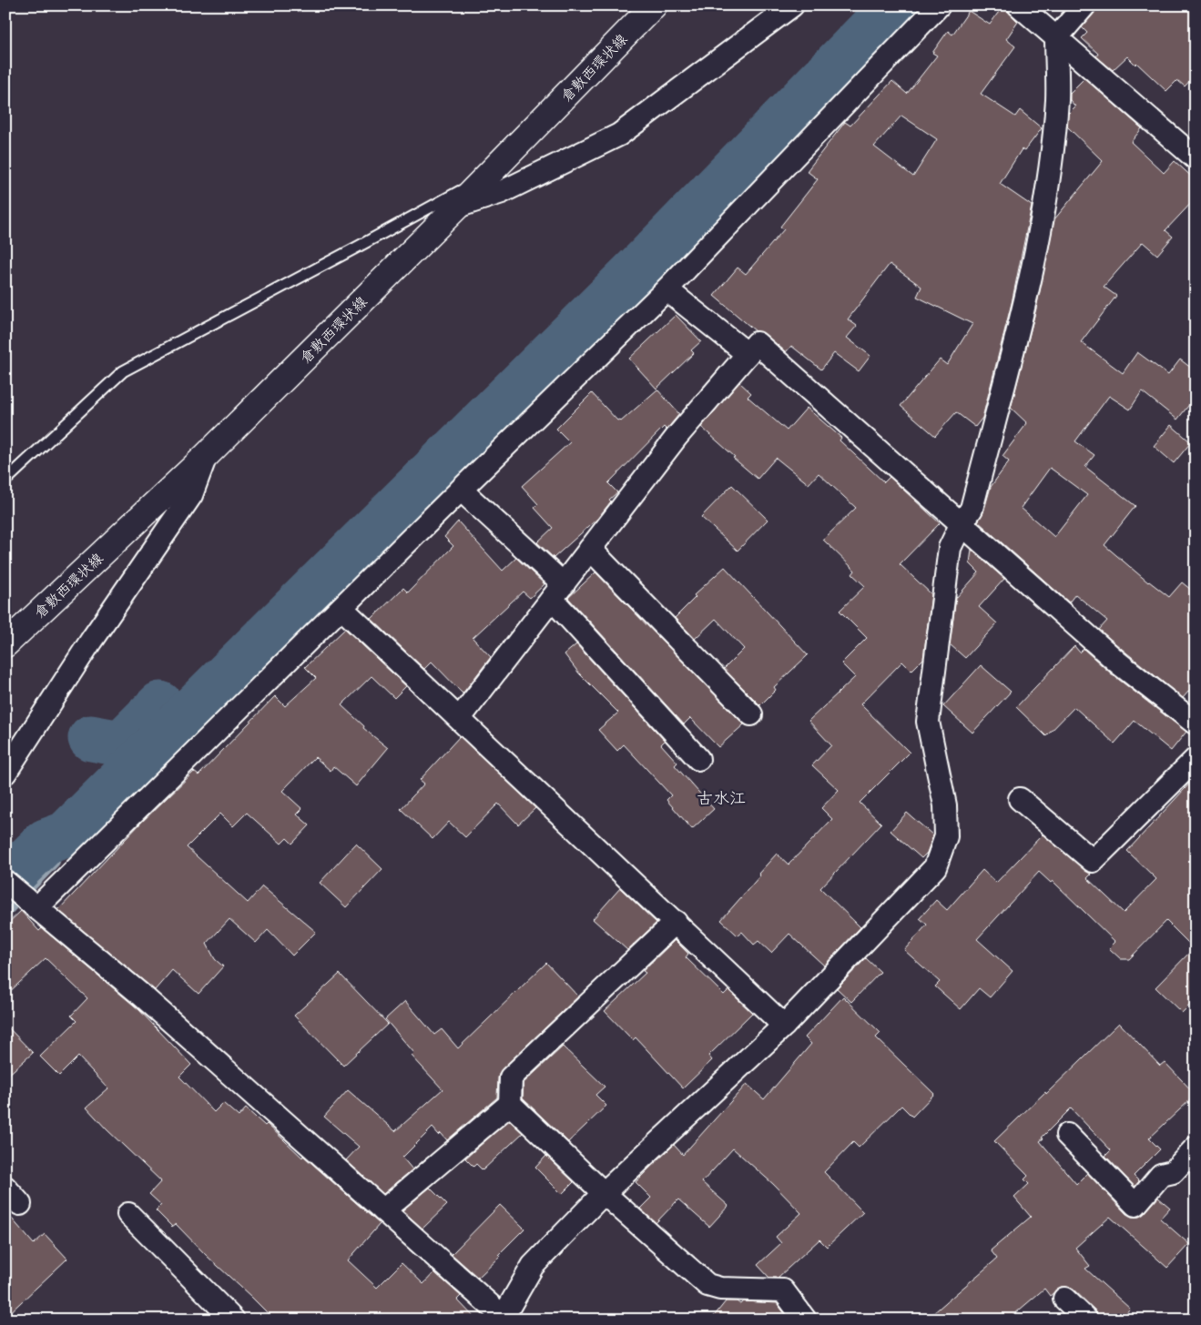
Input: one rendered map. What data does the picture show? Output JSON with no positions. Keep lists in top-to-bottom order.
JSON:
{
  "streets": {
    "main road": ["倉敷西環状線"]
  },
  "districts": ["古水江"]
}
